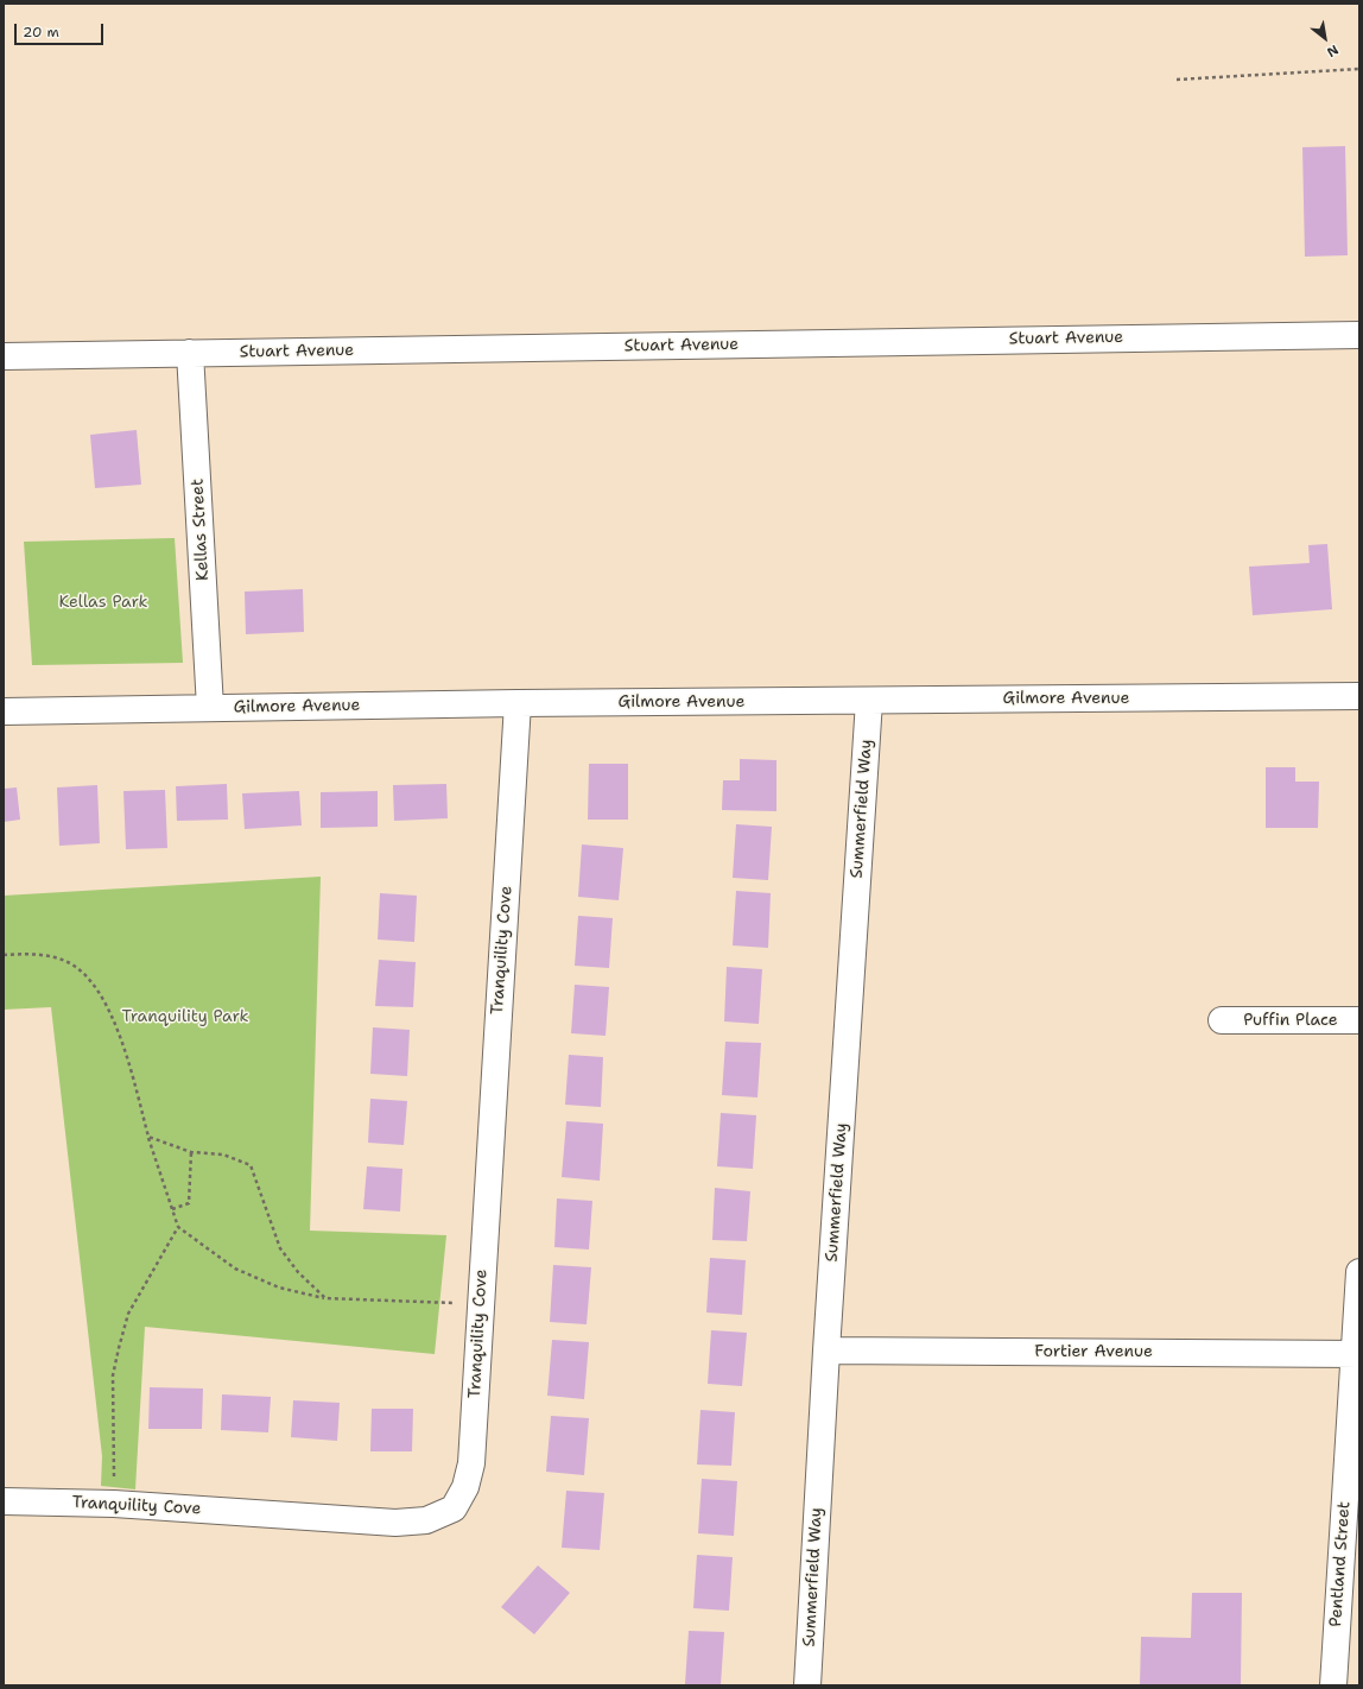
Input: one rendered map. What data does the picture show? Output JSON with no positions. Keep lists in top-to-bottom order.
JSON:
{
  "streets": {
    "street": [
      "Stuart Avenue",
      "Kellas Street",
      "Gilmore Avenue",
      "Summerfield Way",
      "Tranquility Cove",
      "Puffin Place",
      "Fortier Avenue",
      "Pentland Street"
    ]
  },
  "crossings": [
    ["Stuart Avenue", "Kellas Street"],
    ["Kellas Street", "Gilmore Avenue"],
    ["Gilmore Avenue", "Summerfield Way"],
    ["Gilmore Avenue", "Tranquility Cove"],
    ["Summerfield Way", "Fortier Avenue"],
    ["Fortier Avenue", "Pentland Street"]
  ],
  "parks": ["Kellas Park", "Tranquility Park"],
  "scale_bar": "20 m",
  "north": "bottom right"
}
